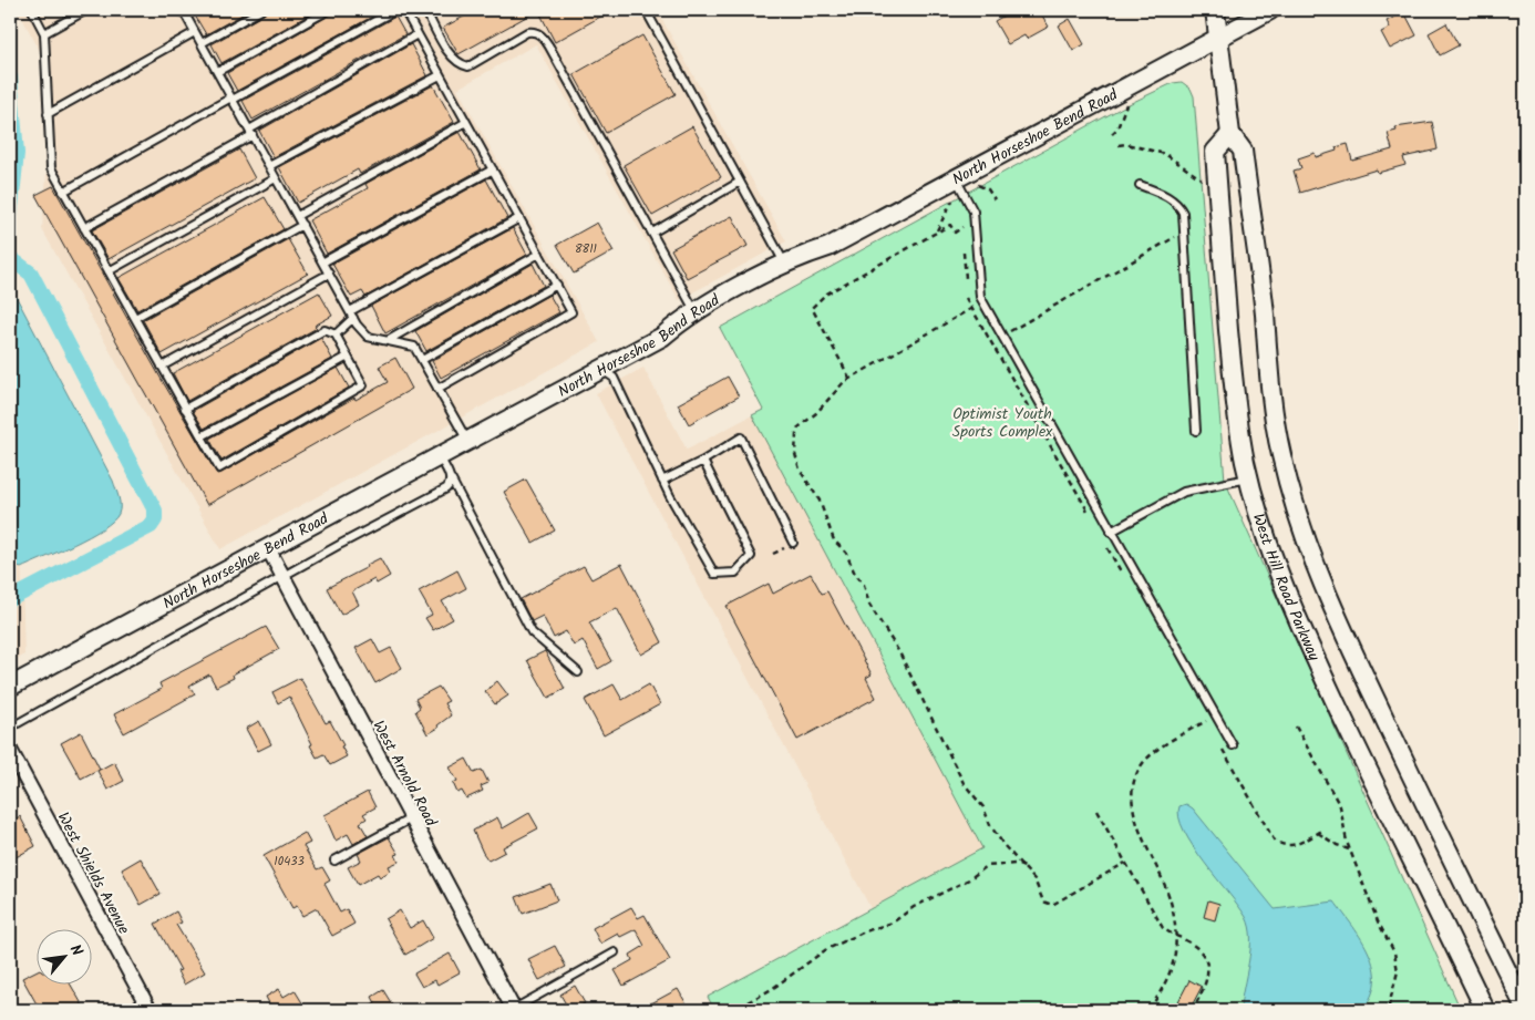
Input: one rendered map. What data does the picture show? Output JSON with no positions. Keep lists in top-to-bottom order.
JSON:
{
  "streets": {
    "street": [
      "North Horseshoe Bend Road",
      "West Hill Road Parkway",
      "West Arnold Road",
      "West Shields Avenue"
    ]
  },
  "crossings": [
    ["North Horseshoe Bend Road", "West Arnold Road"]
  ],
  "parks": ["Optimist Youth Sports Complex"],
  "house_numbers": ["8811", "10433"],
  "north": "top right"
}
